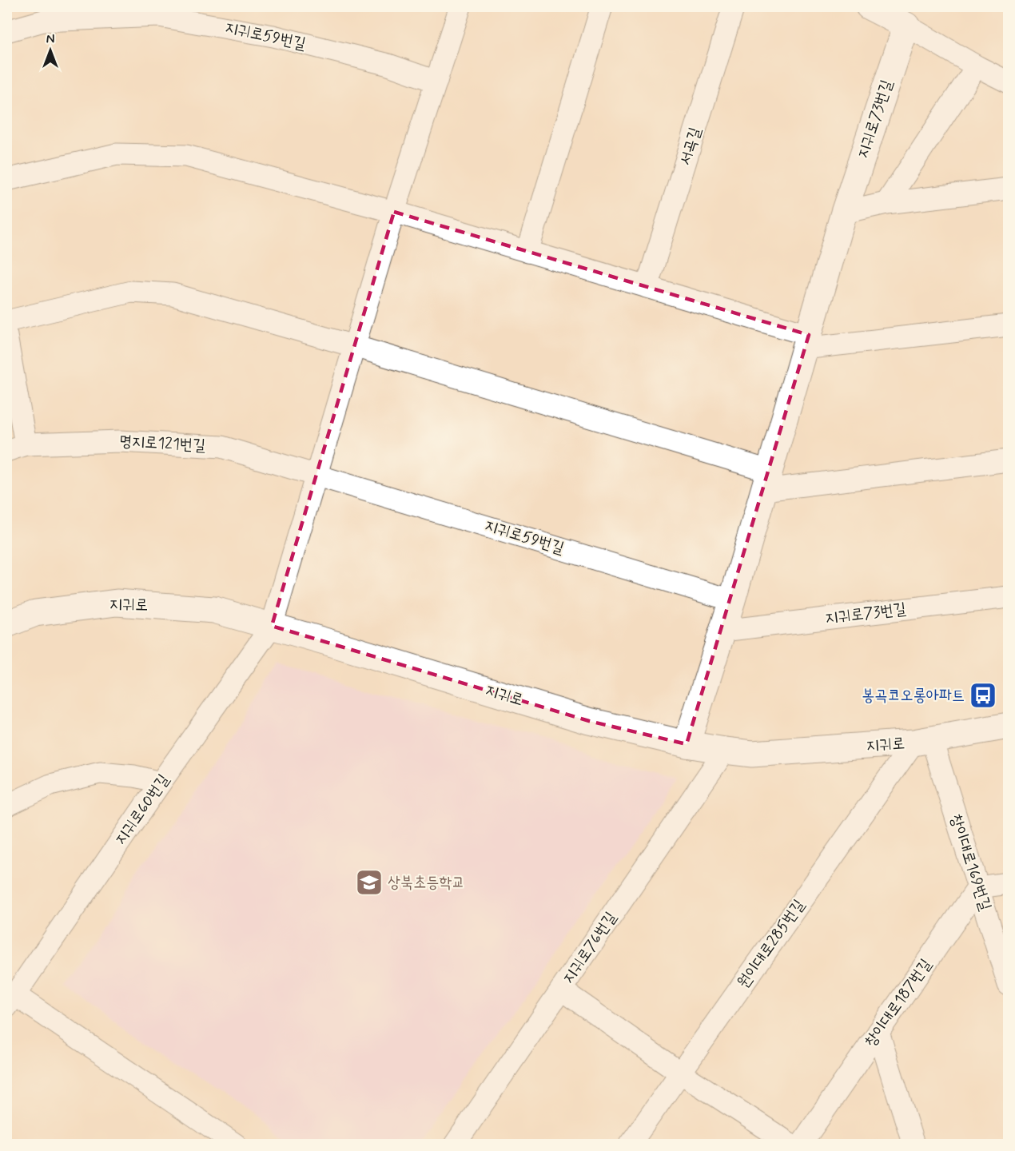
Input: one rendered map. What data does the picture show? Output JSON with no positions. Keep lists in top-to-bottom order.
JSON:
{
  "streets": {
    "street": [
      "지귀로59번길",
      "지귀로73번길",
      "서곡길",
      "명지로121번길",
      "지귀로",
      "지귀로60번길",
      "창이대로169번길",
      "원이대로285번길",
      "지귀로76번길",
      "창이대로187번길"
    ]
  },
  "crossings": [
    ["지귀로59번길", "지귀로73번길"],
    ["지귀로59번길", "명지로121번길"],
    ["지귀로73번길", "지귀로"],
    ["지귀로", "지귀로60번길"],
    ["지귀로", "창이대로169번길"],
    ["지귀로", "원이대로285번길"],
    ["지귀로", "지귀로76번길"],
    ["창이대로169번길", "원이대로285번길"],
    ["창이대로169번길", "창이대로187번길"]
  ],
  "places": {
    "bus stop": ["봉곡코오롱아파트"],
    "school or university": ["상북초등학교"]
  },
  "north": "top"
}
